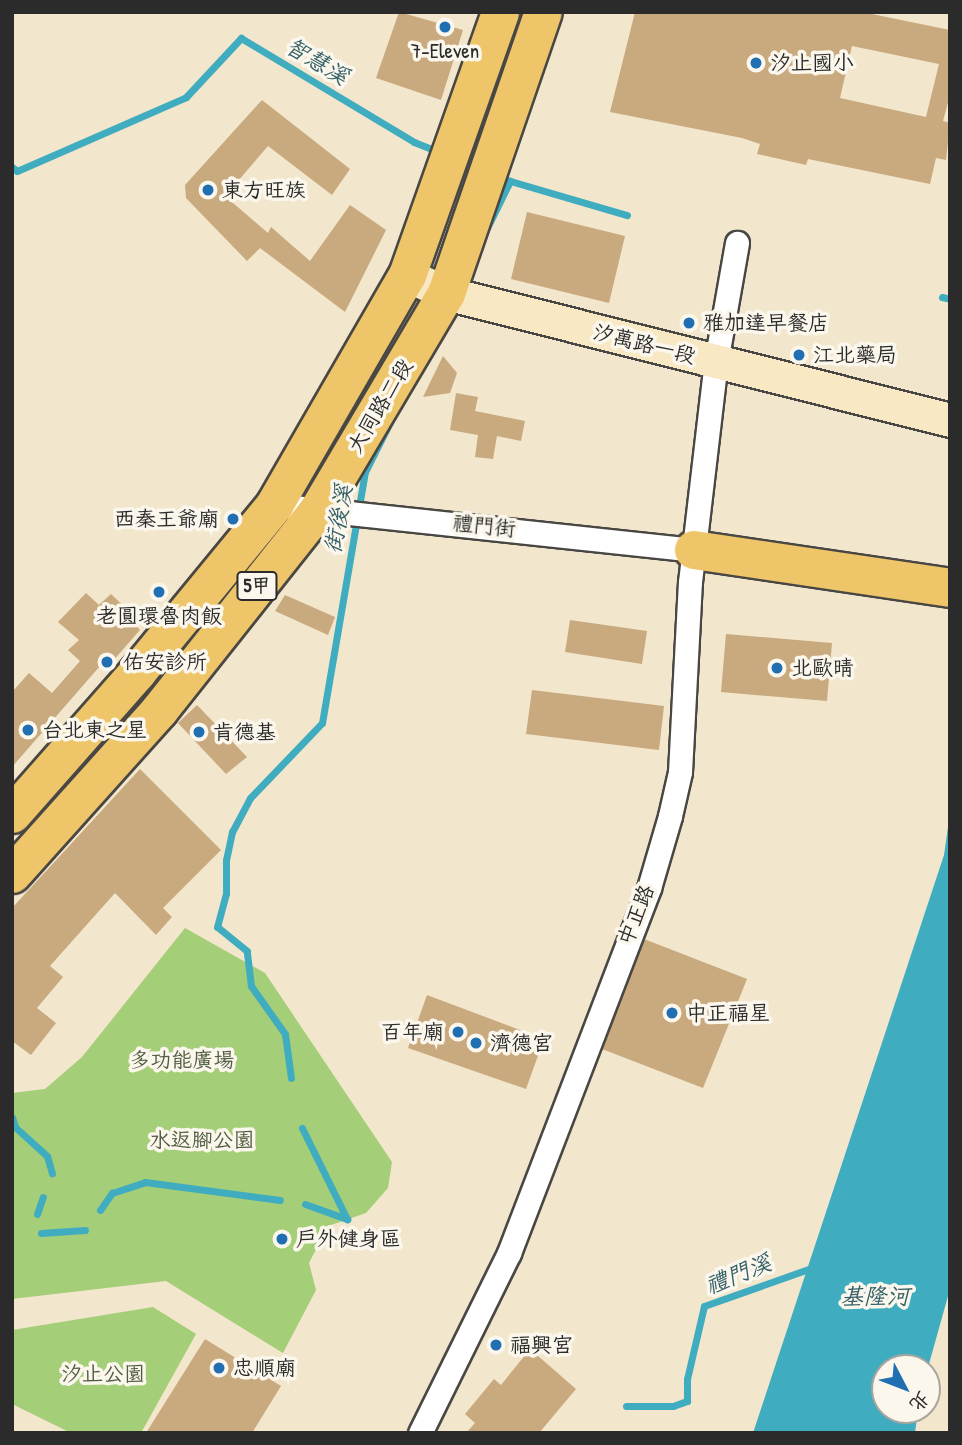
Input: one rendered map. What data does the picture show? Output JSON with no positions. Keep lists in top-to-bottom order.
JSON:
{
  "streets": {
    "main road": ["大同路二段", "5甲"],
    "street": ["汐萬路一段", "禮門街", "中正路"]
  },
  "crossings": [
    ["汐萬路一段", "大同路二段"],
    ["汐萬路一段", "中正路"],
    ["大同路二段", "禮門街"],
    ["禮門街", "中正路"]
  ],
  "water": [
    "智慧溪",
    "街後溪",
    "禮門溪",
    "基隆河"
  ],
  "parks": ["多功能廣場", "水返腳公園", "汐止公園"],
  "places": [
    "7-Eleven",
    "汐止國小",
    "東方旺族",
    "雅加達早餐店",
    "江北藥局",
    "西秦王爺廟",
    "老圓環魯肉飯",
    "佑安診所",
    "北歐晴",
    "台北東之星",
    "肯德基",
    "中正福星",
    "百年廟",
    "濟德宮",
    "戶外健身區",
    "福興宮",
    "忠順廟"
  ],
  "north": "bottom right"
}
